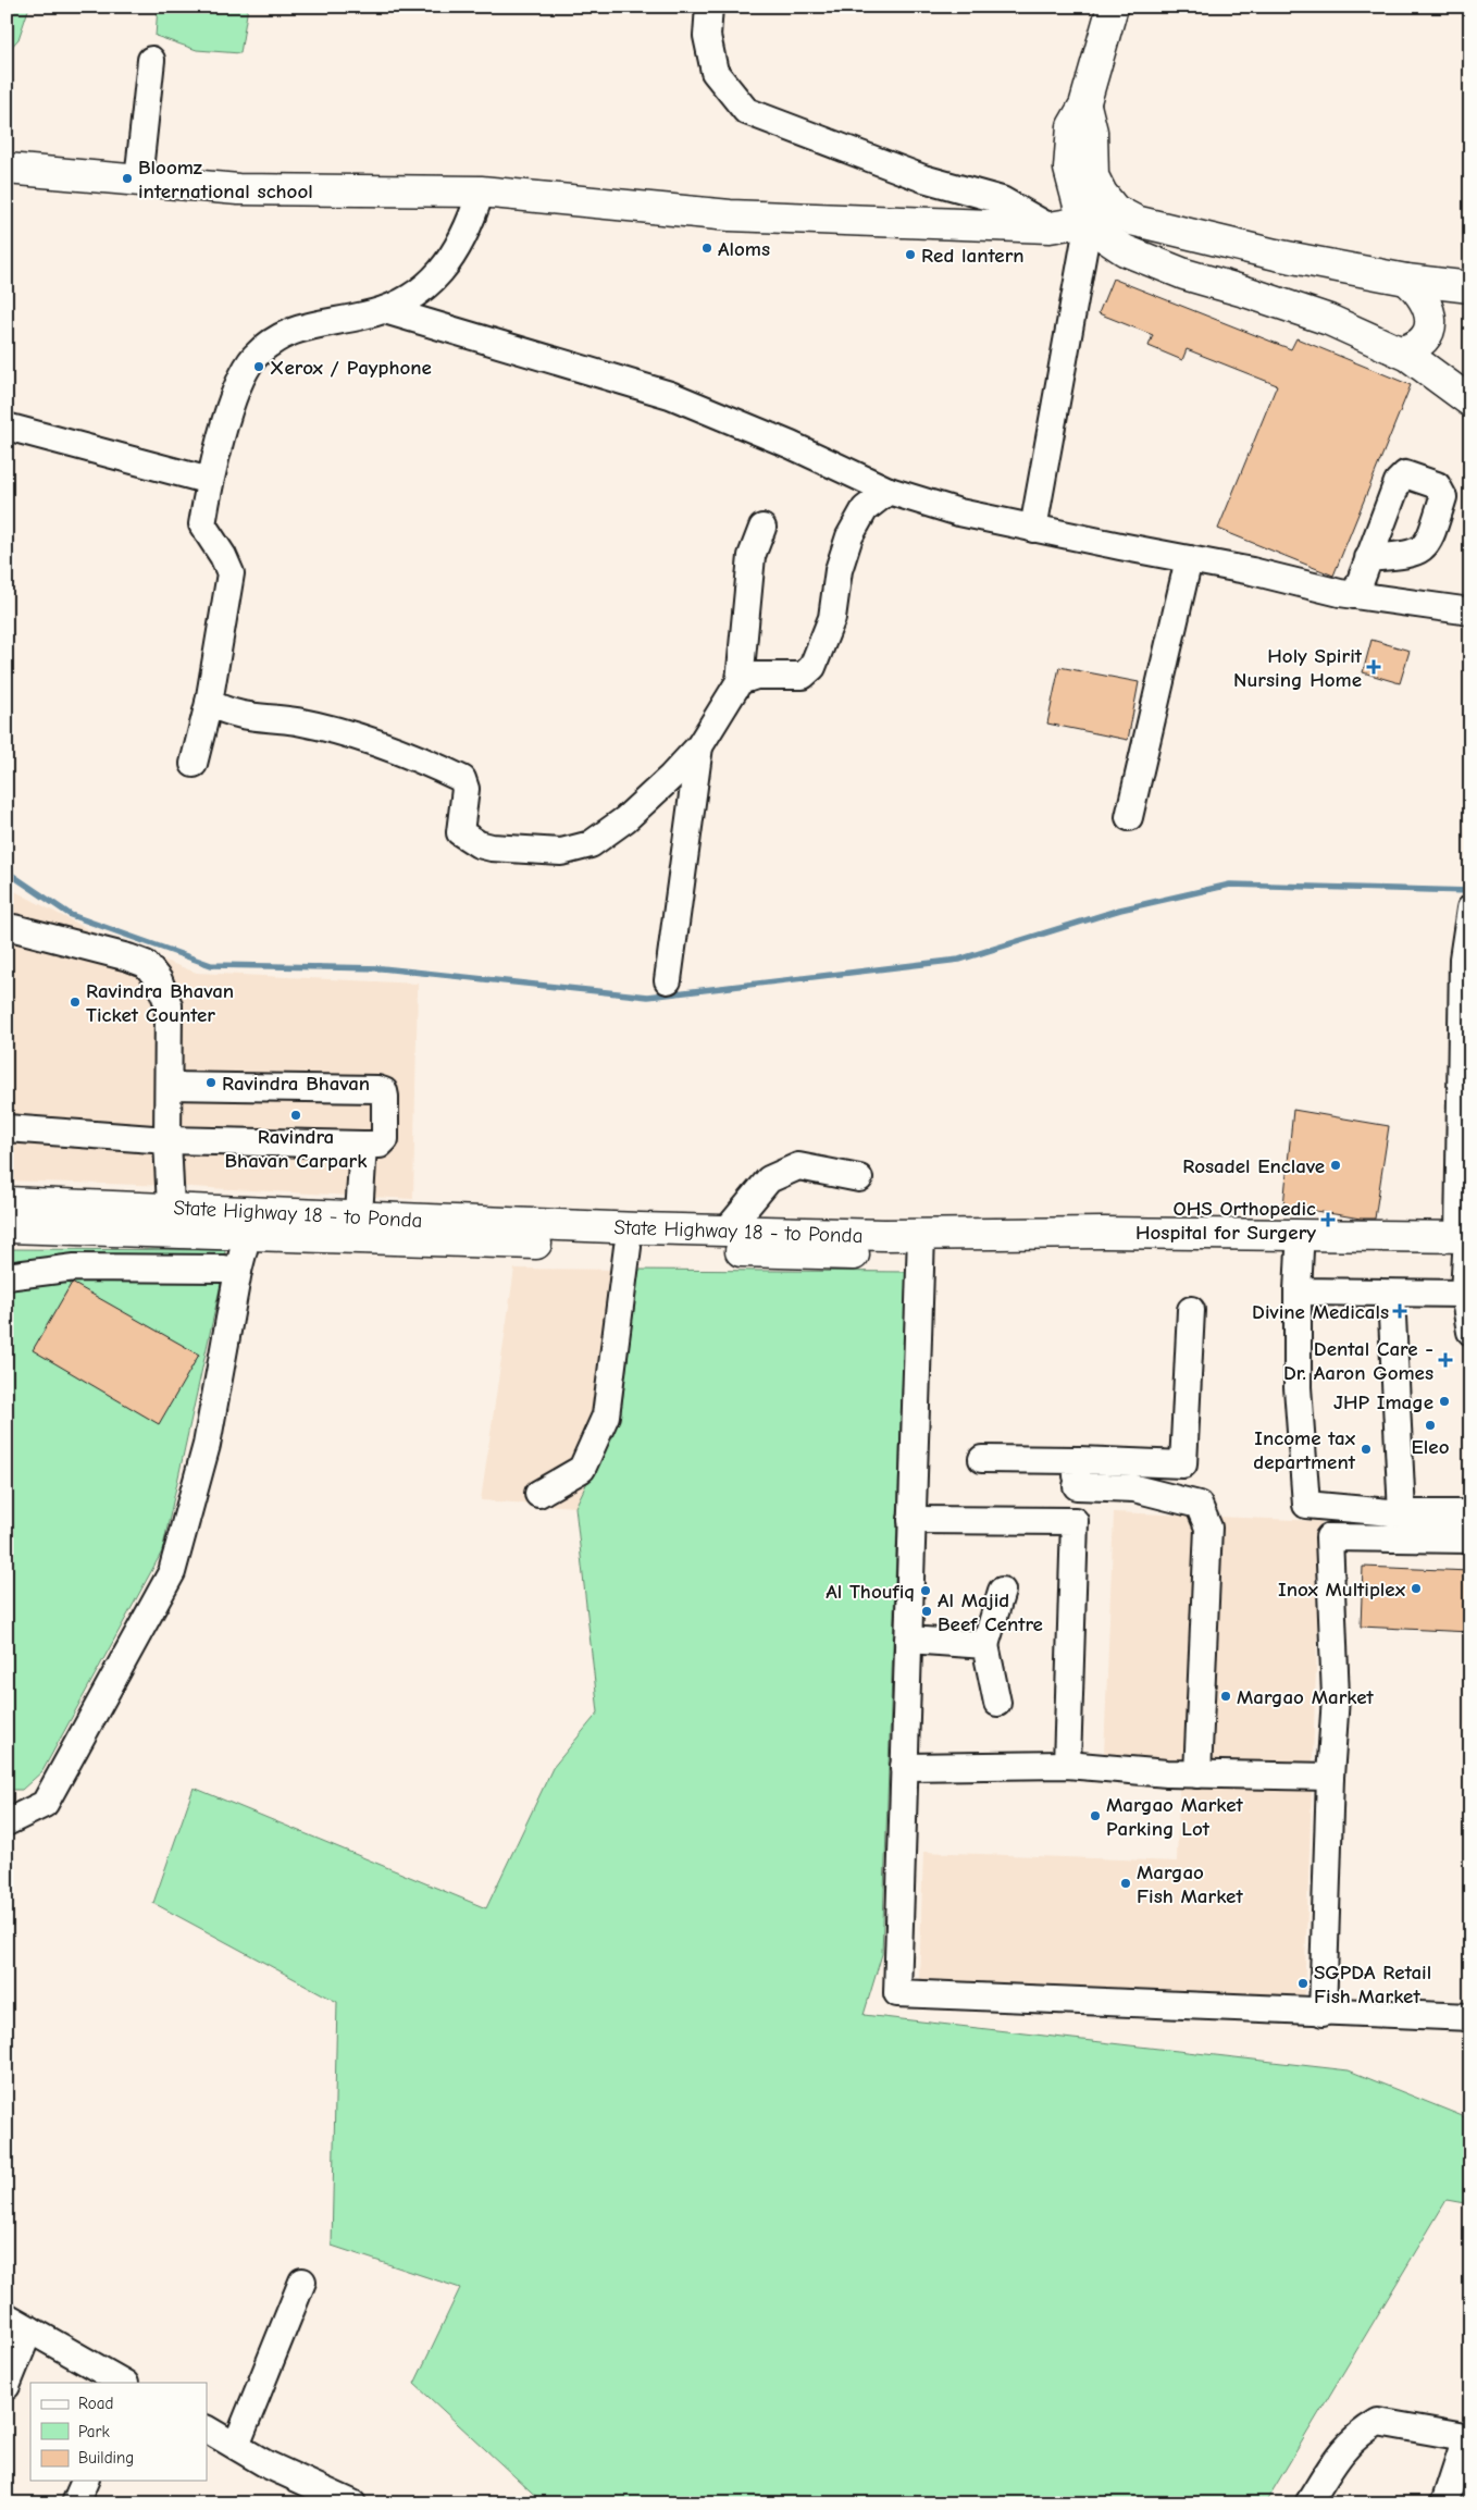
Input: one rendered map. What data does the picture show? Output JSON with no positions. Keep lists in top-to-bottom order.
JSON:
{
  "streets": {
    "main road": ["State Highway 18 - to Ponda"]
  },
  "places": {
    "other": [
      "Bloomz international school",
      "Aloms",
      "Red lantern",
      "Xerox / Payphone",
      "Ravindra Bhavan Ticket Counter",
      "Ravindra Bhavan",
      "Ravindra Bhavan Carpark",
      "Rosadel Enclave",
      "JHP Image",
      "Eleo",
      "Income tax department",
      "Inox Multiplex",
      "Al Thoufiq",
      "Al Majid Beef Centre",
      "Margao Market",
      "Margao Market Parking Lot",
      "Margao Fish Market",
      "SGPDA Retail Fish Market"
    ],
    "health": [
      "Holy Spirit Nursing Home",
      "OHS Orthopedic Hospital for Surgery",
      "Divine Medicals",
      "Dental Care - Dr. Aaron Gomes"
    ]
  },
  "legend": ["Road", "Park", "Building"]
}
